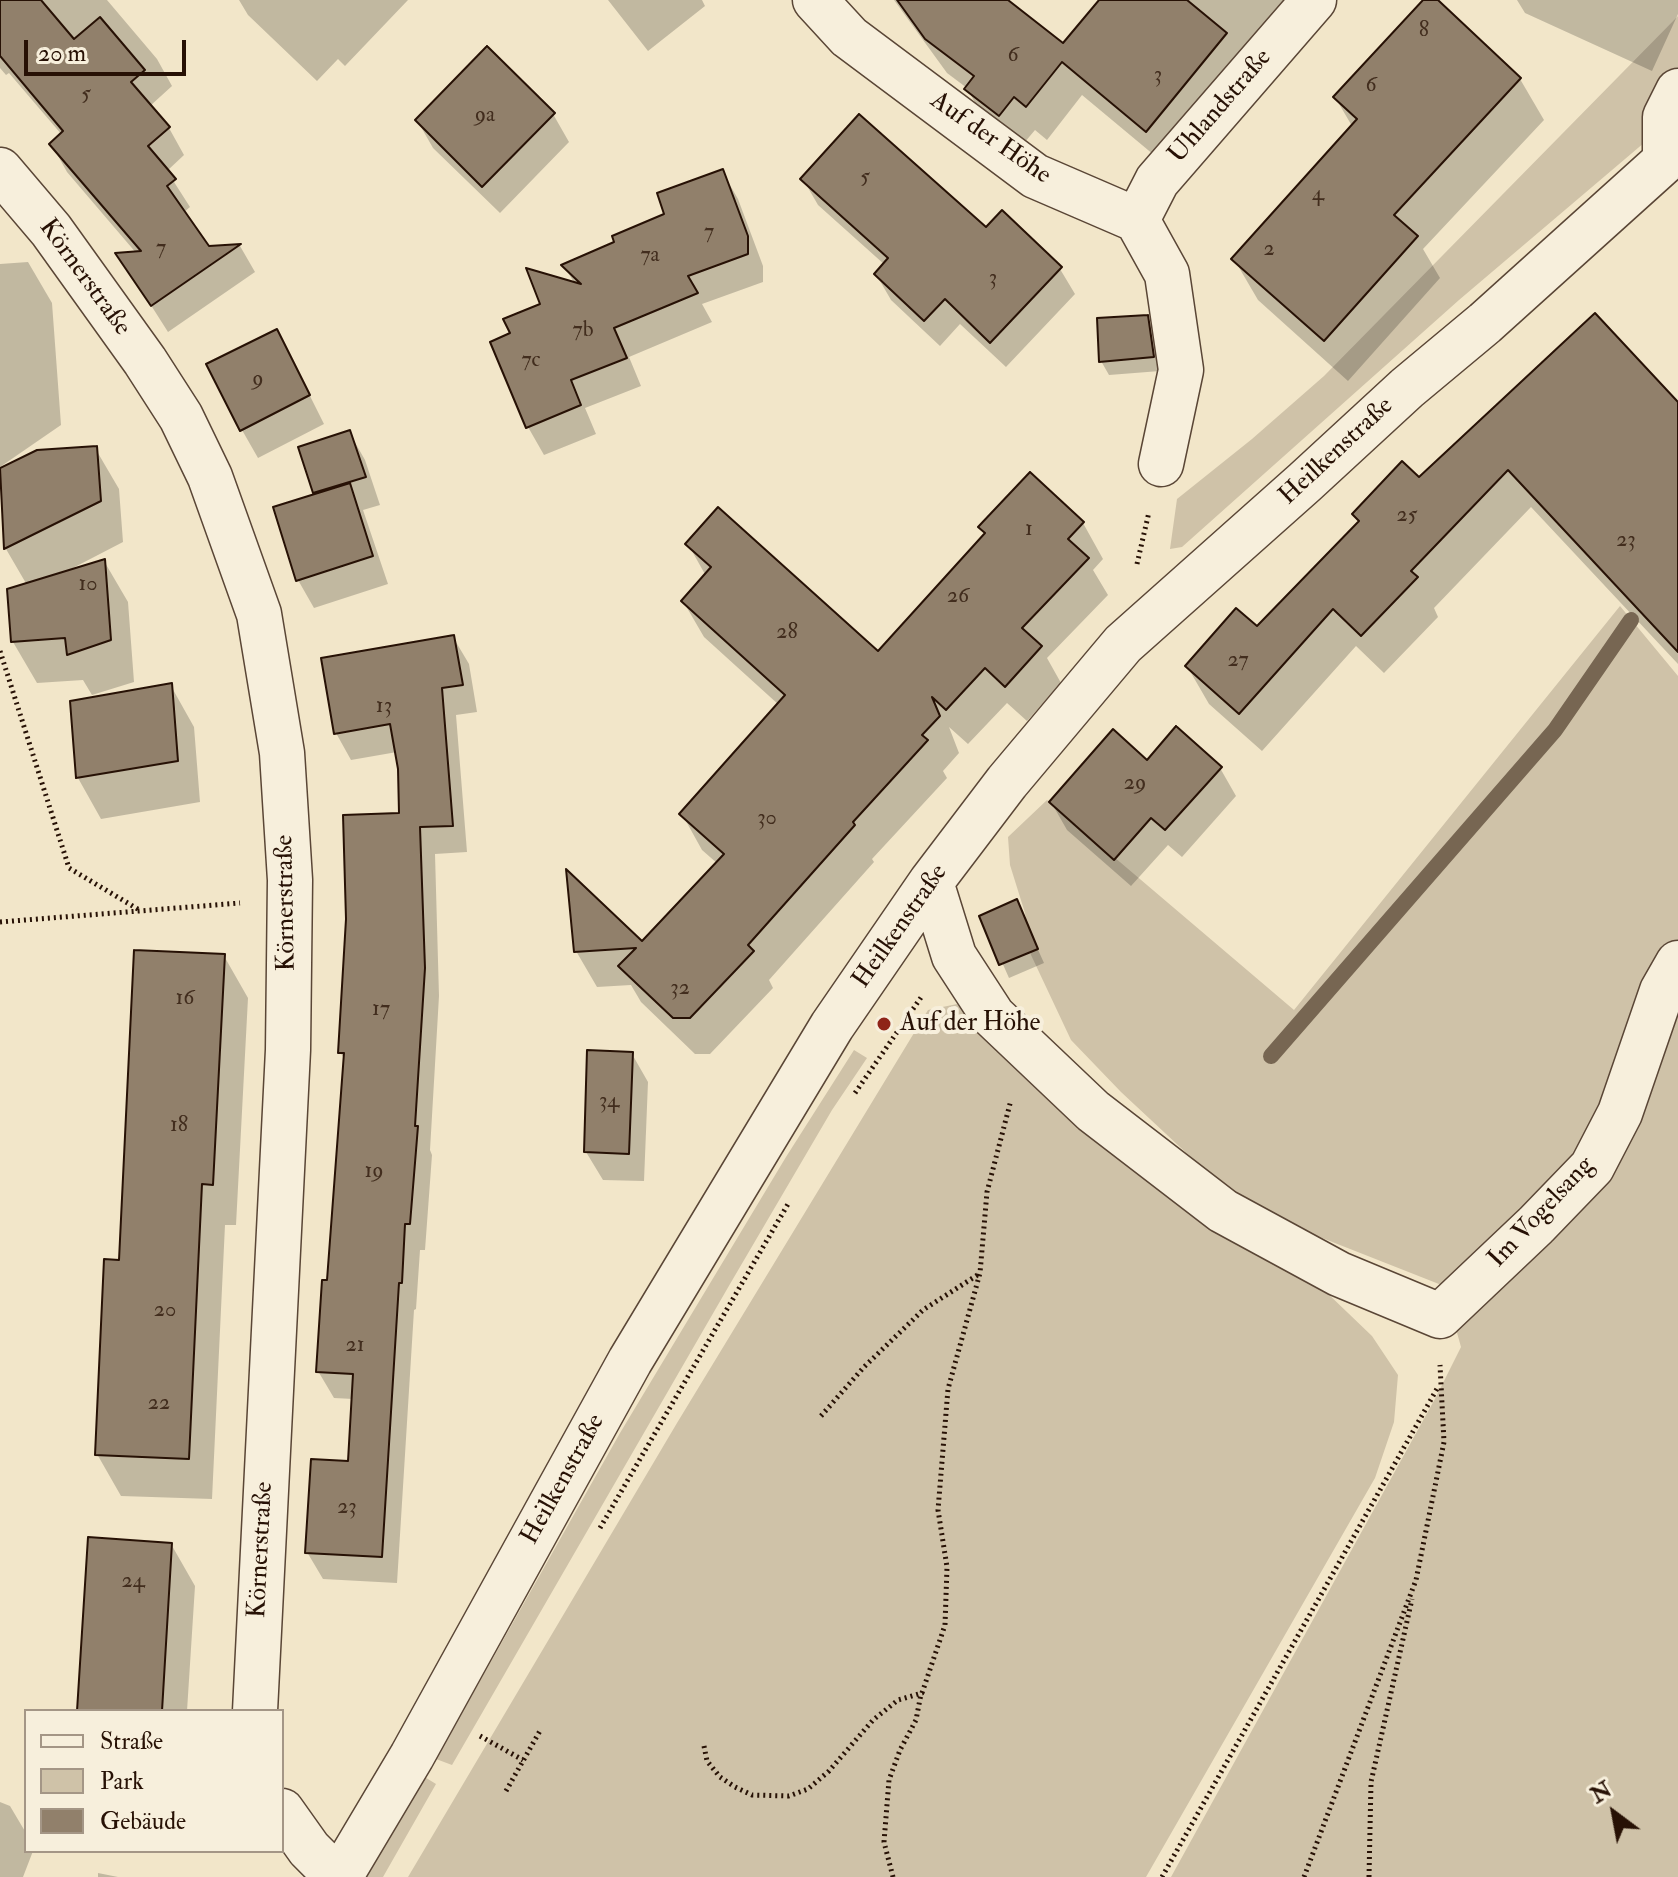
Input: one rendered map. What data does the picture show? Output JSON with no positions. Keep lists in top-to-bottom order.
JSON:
{
  "streets": {
    "street": [
      "Uhlandstraße",
      "Auf der Höhe",
      "Körnerstraße",
      "Heilkenstraße",
      "Im Vogelsang"
    ]
  },
  "crossings": [
    ["Uhlandstraße", "Auf der Höhe"]
  ],
  "places": ["Auf der Höhe"],
  "house_numbers": [
    "8",
    "6",
    "3",
    "6",
    "5",
    "9a",
    "5",
    "4",
    "7",
    "7",
    "2",
    "7a",
    "3",
    "7b",
    "7c",
    "9",
    "25",
    "1",
    "23",
    "10",
    "26",
    "28",
    "27",
    "13",
    "29",
    "30",
    "32",
    "16",
    "17",
    "34",
    "18",
    "19",
    "20",
    "21",
    "22",
    "23",
    "24"
  ],
  "legend": ["Straße", "Park", "Gebäude"],
  "scale_bar": "20 m",
  "north": "top left"
}
